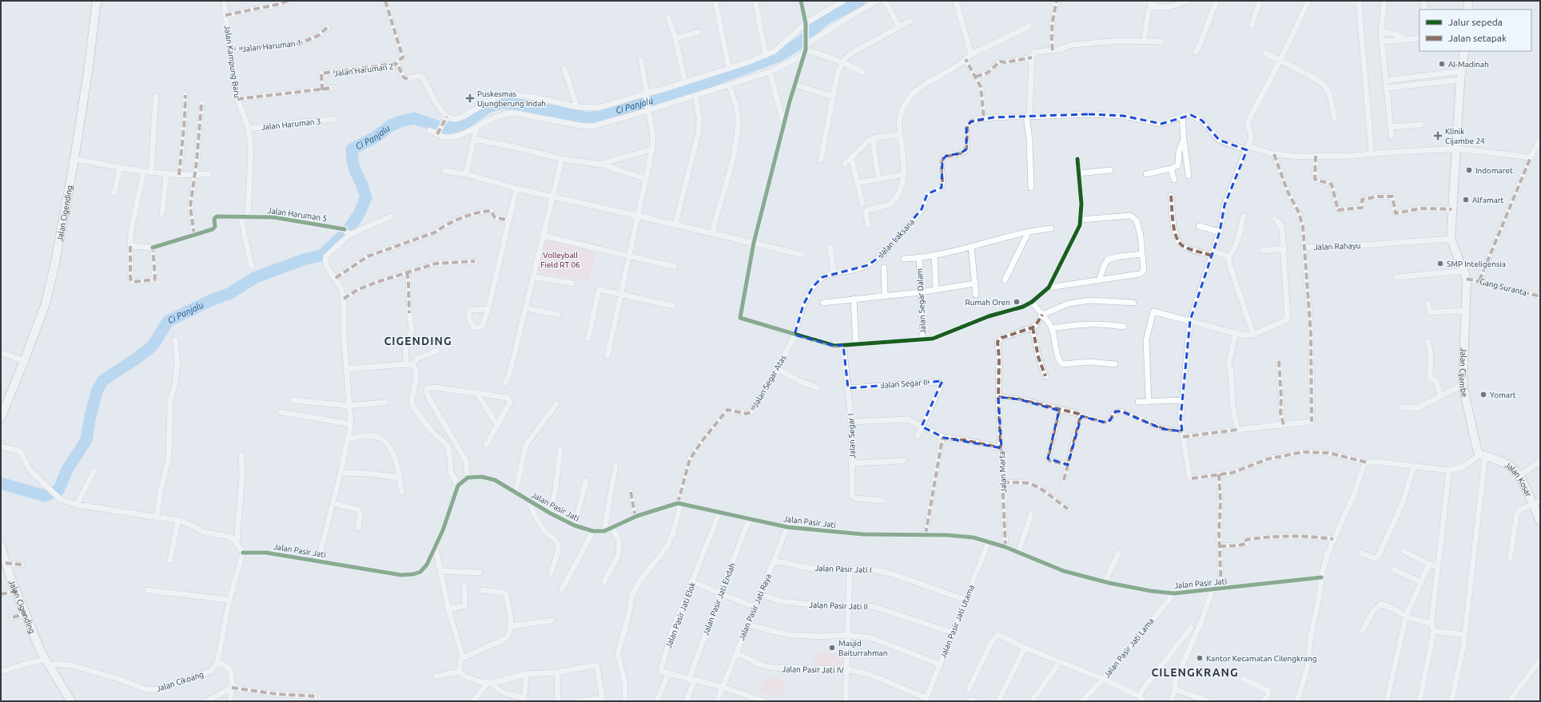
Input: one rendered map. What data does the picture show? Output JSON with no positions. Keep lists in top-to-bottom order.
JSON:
{
  "streets": {
    "street": [
      "Jalan Haruman 1",
      "Jalan Kampung Baru",
      "Jalan Haruman 2",
      "Jalan Haruman 3",
      "Jalan Cigending",
      "Jalan Haruman 5",
      "Jalan Laksana",
      "Jalan Rahayu",
      "Gang Suranta",
      "Jalan Segar Dalam",
      "Jalan Cijambe",
      "Jalan Segar Atas",
      "Jalan Segar II",
      "Jalan Segar I",
      "Jalan Marta",
      "Jalan Kosar",
      "Jalan Pasir Jati",
      "Jalan Pasir Jati I",
      "Jalan Pasir Jati Endah",
      "Jalan Pasir Jati II",
      "Jalan Pasir Jati Raya",
      "Jalan Pasir Jati Elok",
      "Jalan Pasir Jati Utama",
      "Jalan Pasir Jati Lama",
      "Jalan Pasir Jati IV",
      "Jalan Cikoang"
    ]
  },
  "crossings": [
    ["Jalan Haruman 1", "Jalan Kampung Baru"],
    ["Jalan Kampung Baru", "Jalan Haruman 2"],
    ["Jalan Kampung Baru", "Jalan Haruman 3"],
    ["Jalan Kampung Baru", "Jalan Haruman 5"],
    ["Jalan Cigending", "Jalan Cikoang"],
    ["Jalan Laksana", "Jalan Segar Atas"],
    ["Jalan Rahayu", "Jalan Cijambe"],
    ["Gang Suranta", "Jalan Cijambe"],
    ["Jalan Cijambe", "Jalan Kosar"],
    ["Jalan Segar Atas", "Jalan Pasir Jati"],
    ["Jalan Segar II", "Jalan Segar I"],
    ["Jalan Marta", "Jalan Pasir Jati"],
    ["Jalan Pasir Jati", "Jalan Pasir Jati Endah"],
    ["Jalan Pasir Jati", "Jalan Pasir Jati Raya"],
    ["Jalan Pasir Jati", "Jalan Pasir Jati Elok"],
    ["Jalan Pasir Jati", "Jalan Pasir Jati Utama"],
    ["Jalan Pasir Jati", "Jalan Pasir Jati Lama"],
    ["Jalan Pasir Jati I", "Jalan Pasir Jati Raya"],
    ["Jalan Pasir Jati I", "Jalan Pasir Jati Utama"],
    ["Jalan Pasir Jati II", "Jalan Pasir Jati Raya"],
    ["Jalan Pasir Jati II", "Jalan Pasir Jati Utama"],
    ["Jalan Pasir Jati Raya", "Jalan Pasir Jati IV"],
    ["Jalan Pasir Jati Utama", "Jalan Pasir Jati IV"]
  ],
  "districts": ["CIGENDING", "CILENGKRANG"],
  "water": ["Ci Panjalu"],
  "parks": ["Volleyball Field RT 06"],
  "places": {
    "other": [
      "Al-Madinah",
      "Indomaret",
      "Alfamart",
      "SMP Inteligensia",
      "Rumah Oren",
      "Yomart",
      "Masjid Baiturrahman",
      "Kantor Kecamatan Cilengkrang"
    ],
    "health": ["Puskesmas Ujungberung Indah", "Klinik Cijambe 24"]
  },
  "legend": ["Jalur sepeda", "Jalan setapak"]
}
